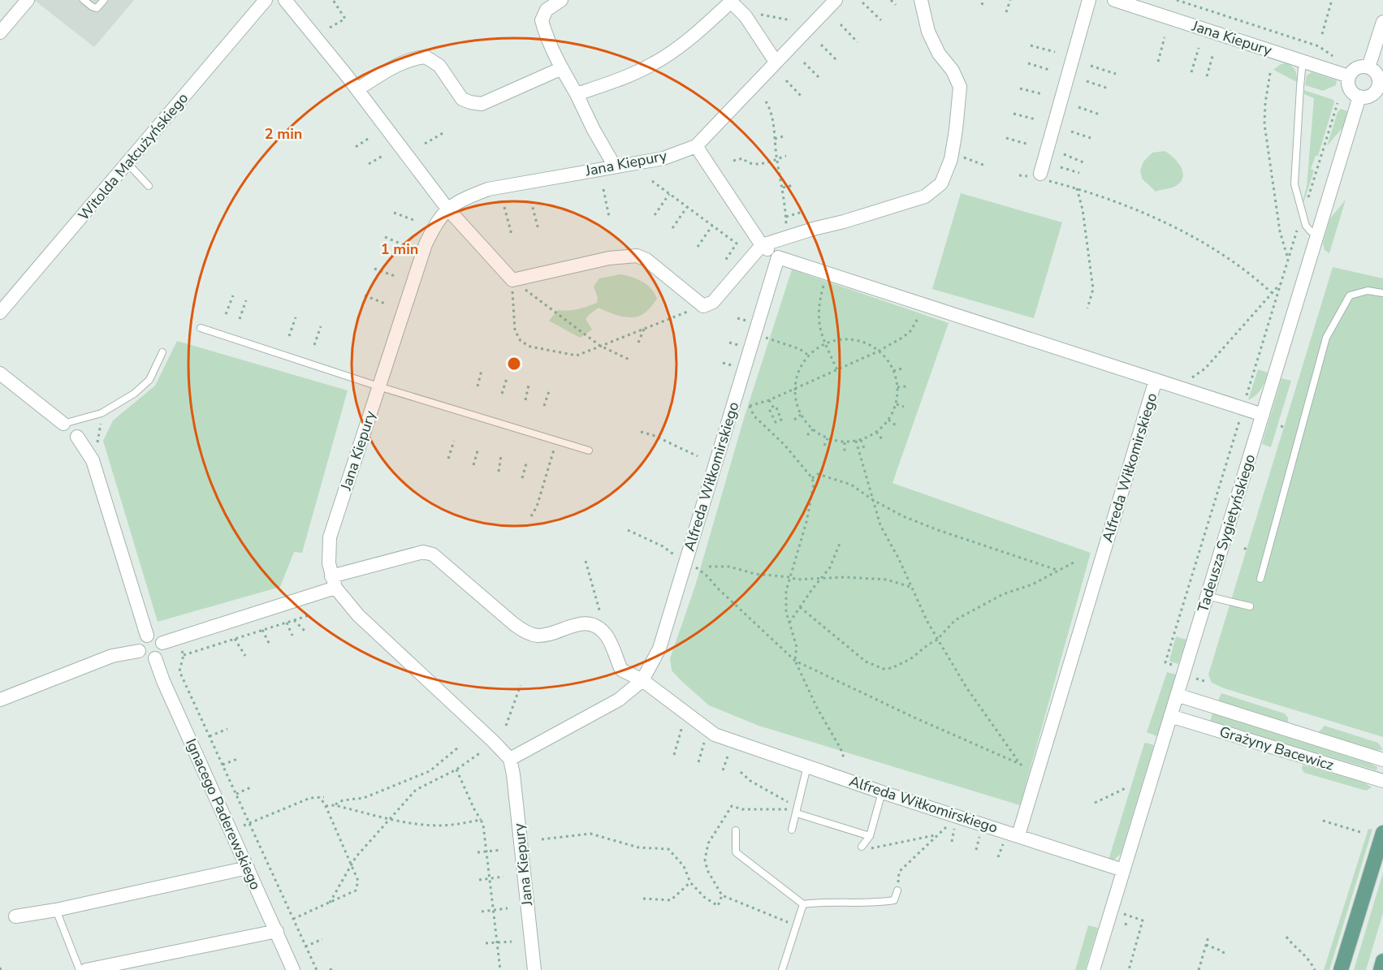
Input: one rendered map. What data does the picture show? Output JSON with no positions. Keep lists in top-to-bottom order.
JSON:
{
  "streets": {
    "street": [
      "Jana Kiepury",
      "Witolda Małcużyńskiego",
      "Alfreda Wiłkomirskiego",
      "Tadeusza Sygietyńskiego",
      "Grażyny Bacewicz",
      "Ignacego Paderewskiego"
    ]
  },
  "crossings": [
    ["Jana Kiepury", "Tadeusza Sygietyńskiego"],
    ["Alfreda Wiłkomirskiego", "Tadeusza Sygietyńskiego"],
    ["Tadeusza Sygietyńskiego", "Grażyny Bacewicz"]
  ],
  "rings": ["2 min", "1 min"]
}
